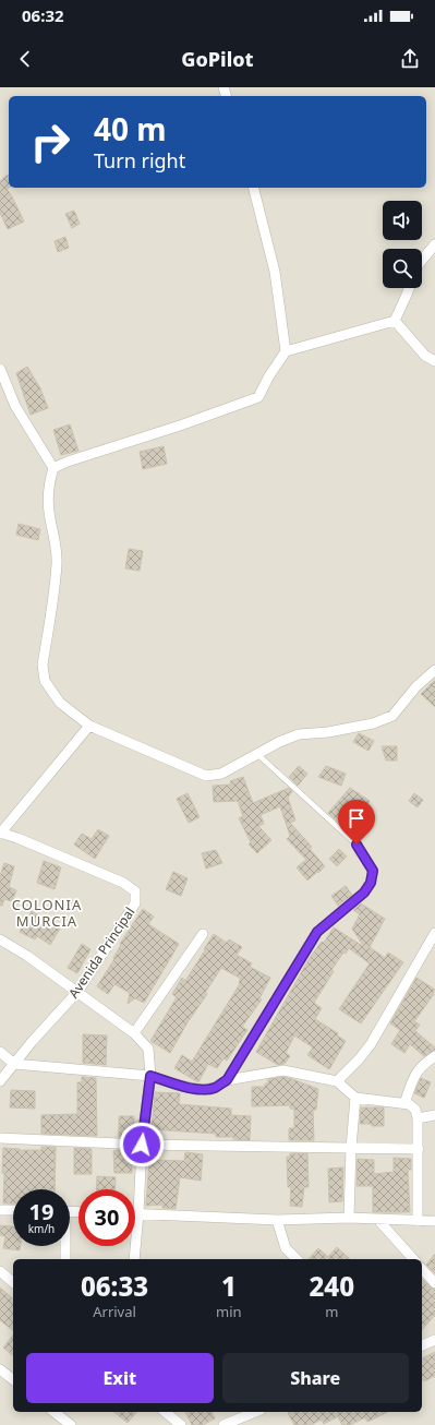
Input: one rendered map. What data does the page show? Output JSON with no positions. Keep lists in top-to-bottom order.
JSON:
{
  "streets": {
    "street": ["Avenida Principal"]
  },
  "districts": ["COLONIA MURCIA"],
  "page": {
    "status": "06:32",
    "header": "GoPilot",
    "turn": ["40 m", "Turn right"],
    "speed": "19 km/h",
    "limit": "30",
    "eta": [
      "06:33",
      "Arrival",
      "1",
      "min",
      "240",
      "m"
    ],
    "buttons": ["Exit", "Share"]
  }
}
